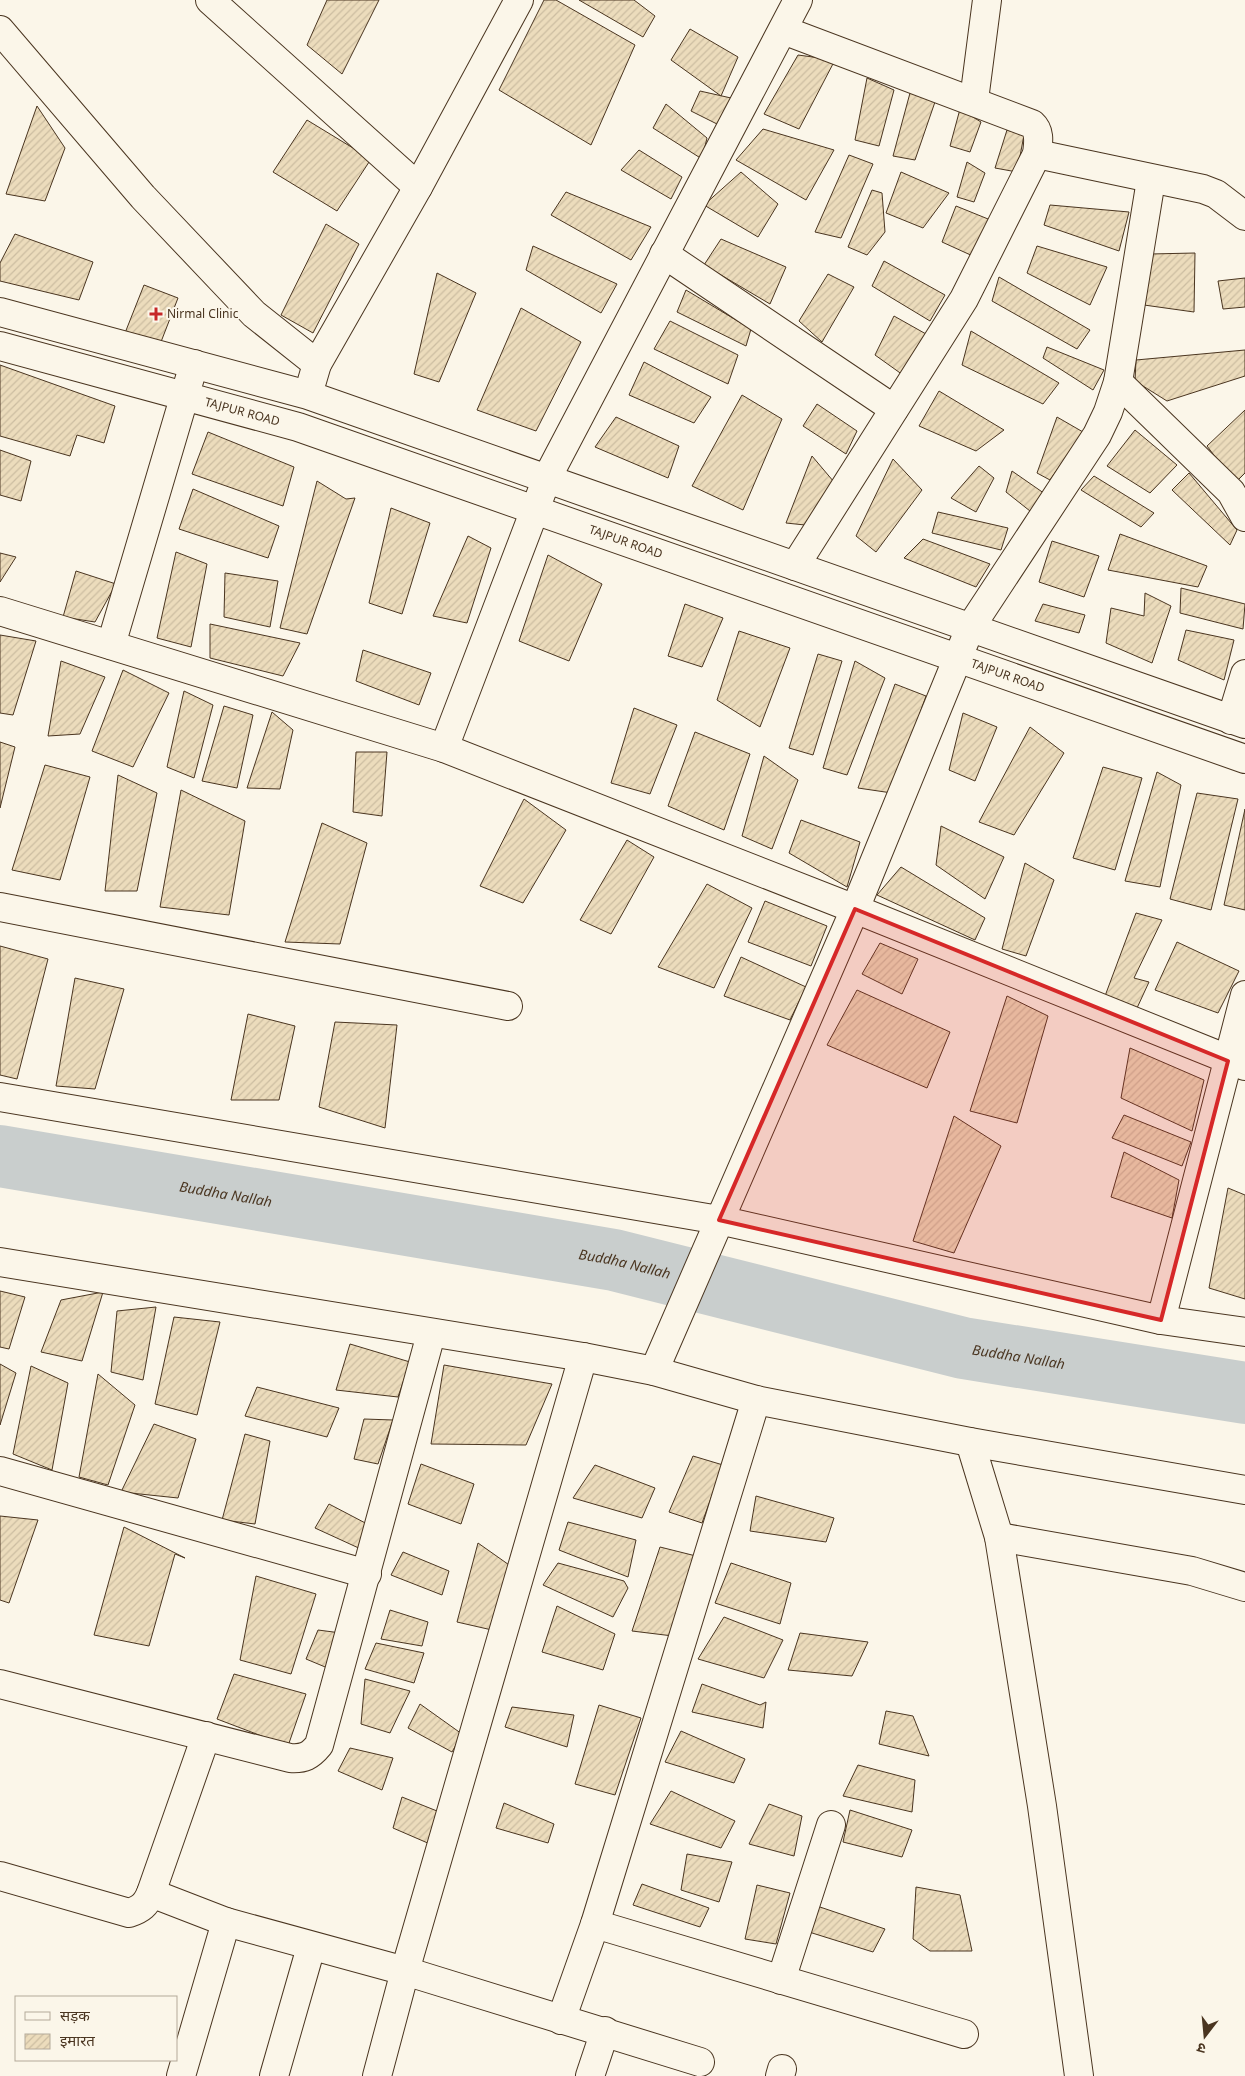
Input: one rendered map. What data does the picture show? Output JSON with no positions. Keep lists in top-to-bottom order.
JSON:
{
  "streets": {
    "street": ["TAJPUR ROAD"]
  },
  "water": ["Buddha Nallah"],
  "places": {
    "health": ["Nirmal Clinic"]
  },
  "legend": ["सड़क", "इमारत"],
  "north": "bottom"
}
